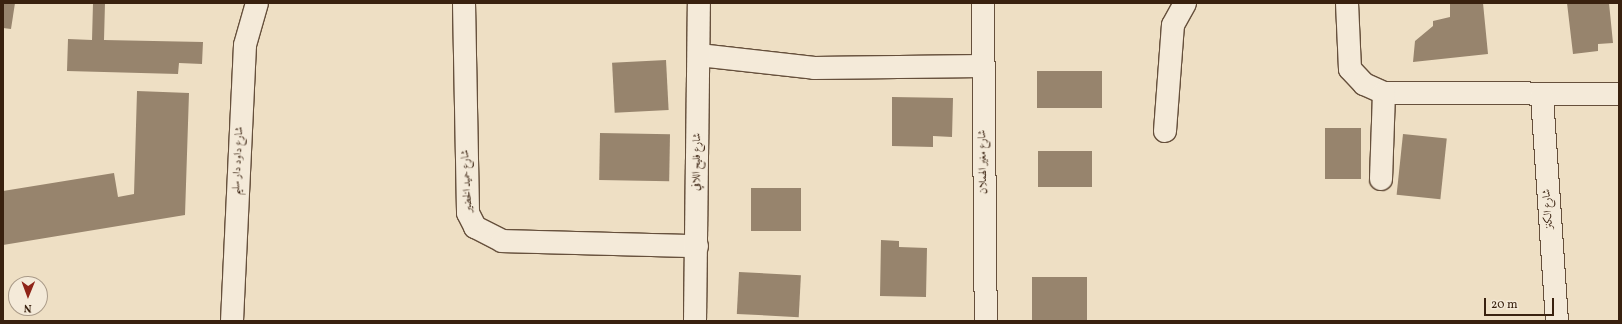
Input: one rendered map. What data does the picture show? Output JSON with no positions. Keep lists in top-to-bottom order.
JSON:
{
  "streets": {
    "street": [
      "شارع داود دار سليم",
      "شارع فليح اللافي",
      "شارع مغير الهملان",
      "شارع حميد الخضير",
      "شارع الكنز"
    ]
  },
  "crossings": [
    ["شارع فليح اللافي", "شارع حميد الخضير"]
  ],
  "scale_bar": "20 m",
  "north": "bottom"
}
